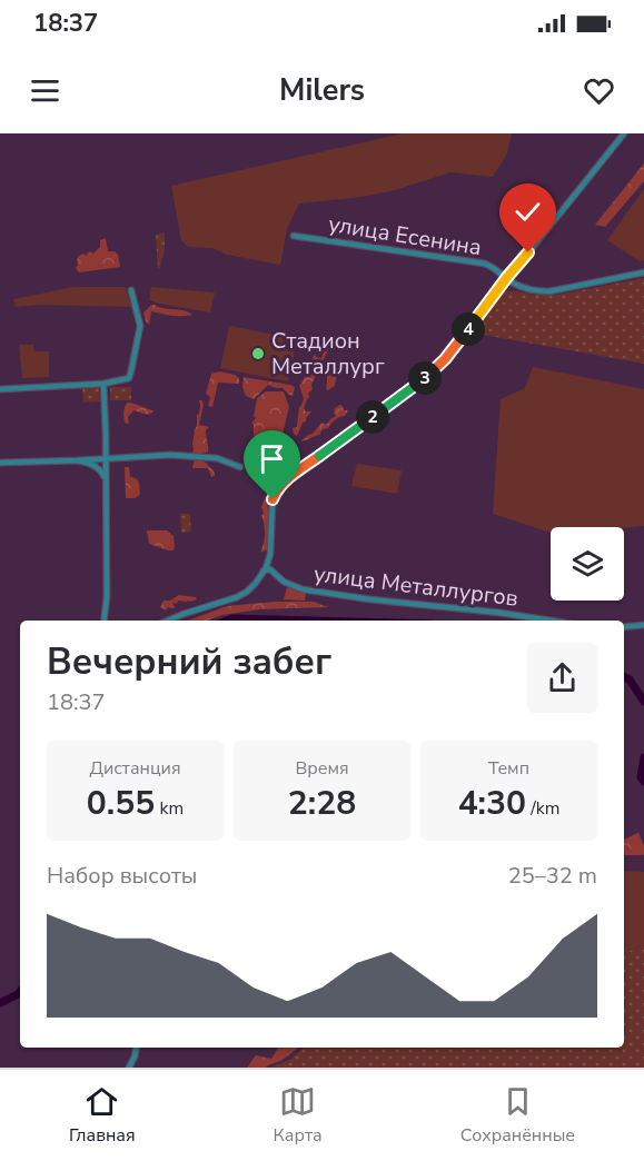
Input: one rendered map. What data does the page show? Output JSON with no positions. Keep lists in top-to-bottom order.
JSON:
{
  "streets": {
    "street": ["улица Есенина", "улица Металлургов"]
  },
  "places": ["Стадион Металлург"],
  "page": {
    "status": "18:37",
    "header": "Milers",
    "pins": ["4", "3", "2"],
    "heading": ["Вечерний забег", "18:37"],
    "stats": [
      ["Дистанция", "0.55 km"],
      ["Время", "2:28"],
      ["Темп", "4:30 /km"]
    ],
    "chart": ["Набор высоты", "25–32 m"],
    "tabs": ["Главная", "Карта", "Сохранённые"]
  }
}
